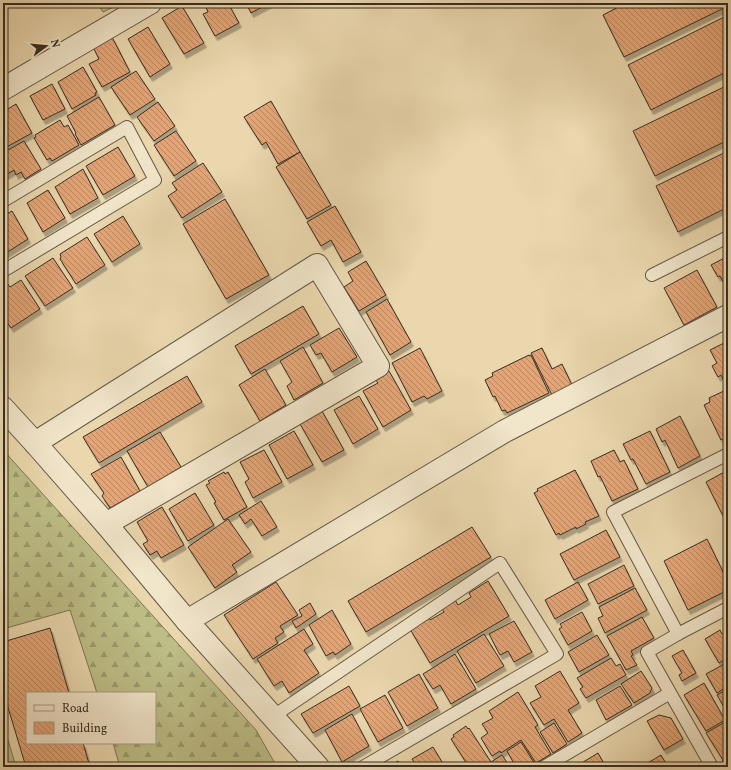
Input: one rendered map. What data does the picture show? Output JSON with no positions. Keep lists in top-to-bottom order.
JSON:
{
  "legend": ["Road", "Building"],
  "north": "right"
}
